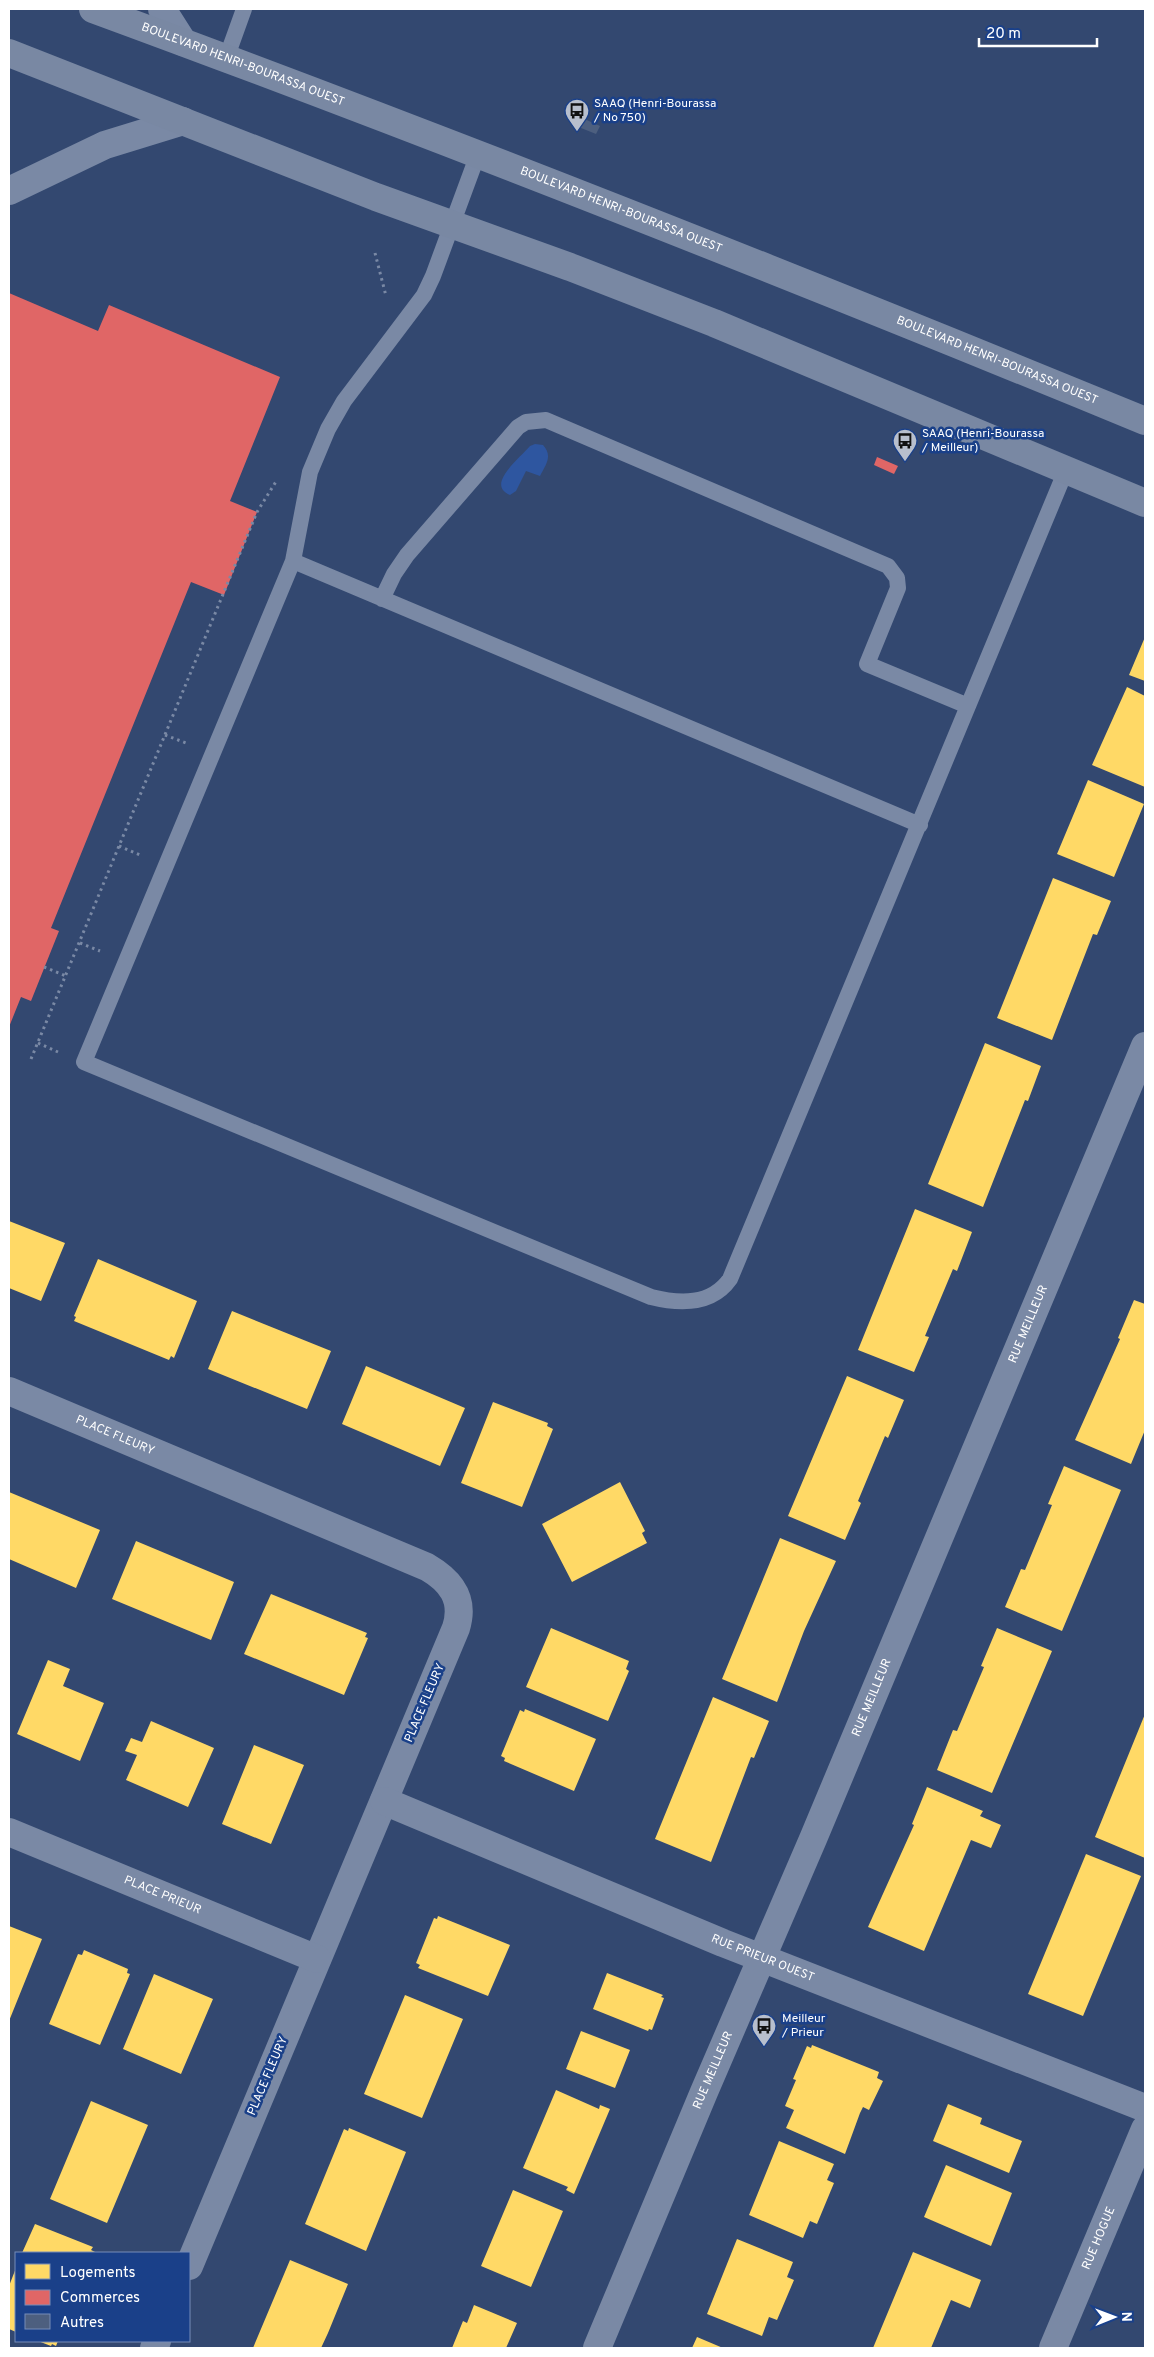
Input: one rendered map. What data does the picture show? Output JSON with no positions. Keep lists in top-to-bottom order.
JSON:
{
  "streets": {
    "main road": ["BOULEVARD HENRI-BOURASSA OUEST"],
    "street": [
      "RUE MEILLEUR",
      "PLACE FLEURY",
      "PLACE PRIEUR",
      "RUE PRIEUR OUEST",
      "RUE HOGUE"
    ]
  },
  "crossings": [
    ["RUE MEILLEUR", "RUE PRIEUR OUEST"],
    ["PLACE FLEURY", "PLACE PRIEUR"],
    ["PLACE FLEURY", "RUE PRIEUR OUEST"]
  ],
  "places": {
    "bus stop": ["SAAQ (Henri-Bourassa / No 750)", "SAAQ (Henri-Bourassa / Meilleur)", "Meilleur / Prieur"]
  },
  "legend": ["Logements", "Commerces", "Autres"],
  "scale_bar": "20 m",
  "north": "right"
}
